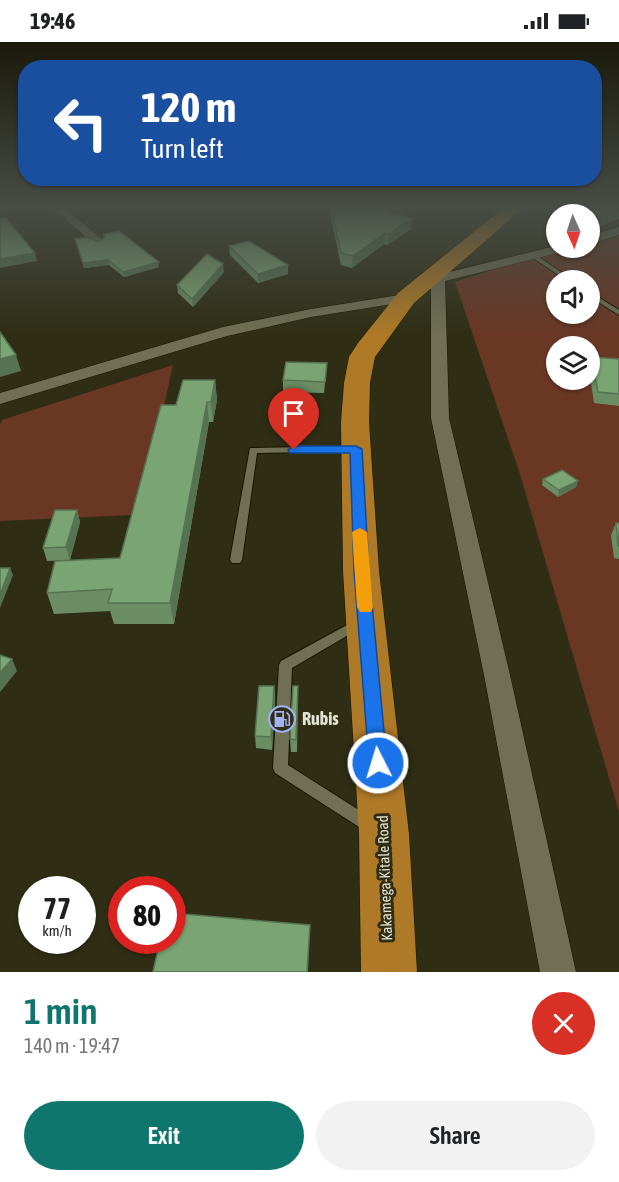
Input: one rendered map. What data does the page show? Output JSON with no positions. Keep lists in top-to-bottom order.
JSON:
{
  "streets": {
    "highway": ["Kakamega-Kitale Road"]
  },
  "places": {
    "fuel station": ["Rubis"]
  },
  "north": "bottom",
  "page": {
    "status": "19:46",
    "turn": ["120 m", "Turn left"],
    "speed": "77 km/h",
    "limit": "80",
    "heading": ["1 min", "140 m · 19:47"],
    "buttons": ["Exit", "Share"]
  }
}
